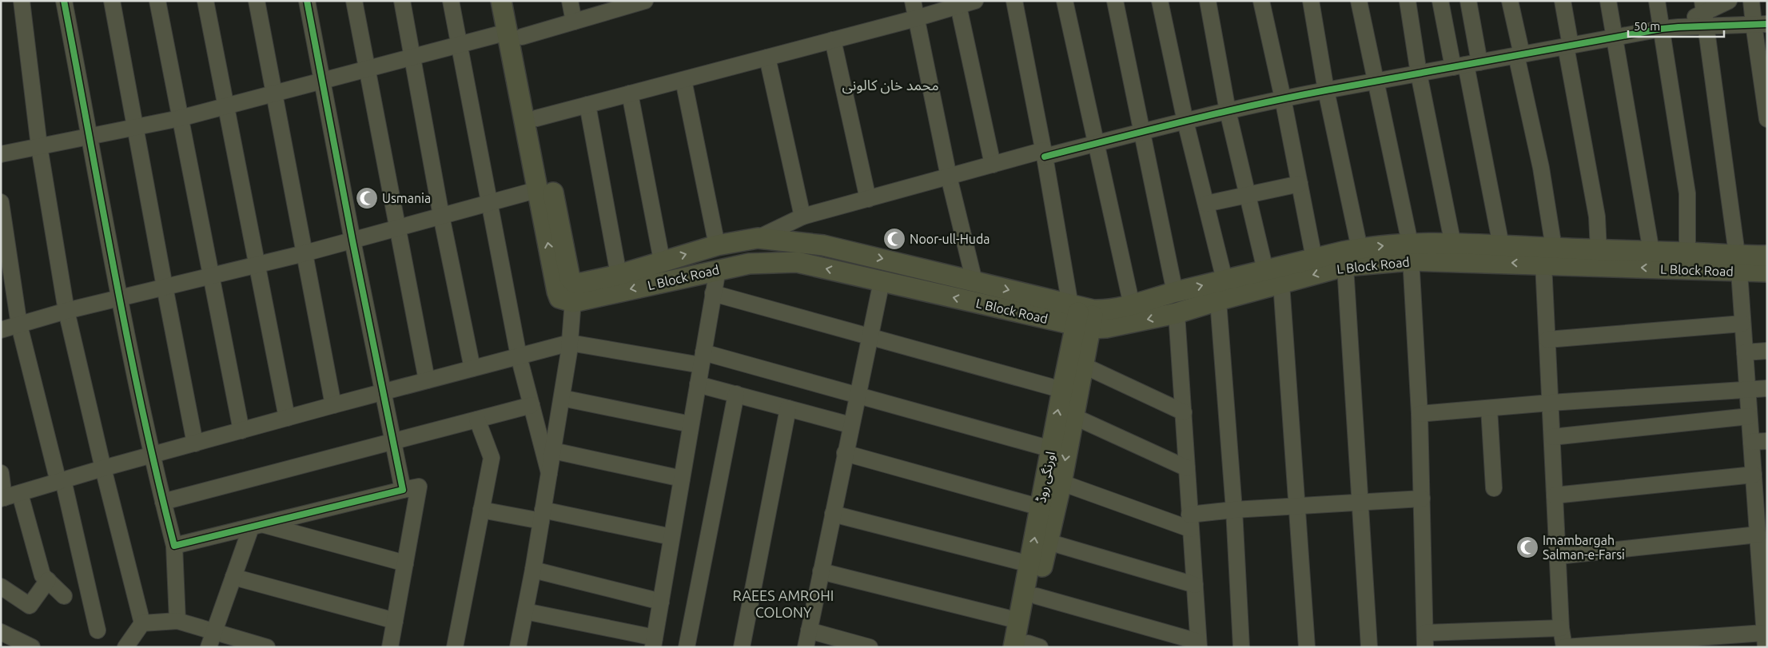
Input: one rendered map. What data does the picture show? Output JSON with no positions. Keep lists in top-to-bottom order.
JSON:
{
  "streets": {
    "main road": ["L Block Road", "اورنگی روڈ"]
  },
  "crossings": [
    ["L Block Road", "اورنگی روڈ"]
  ],
  "districts": ["محمد خان کالونی", "RAEES AMROHI COLONY"],
  "places": {
    "mosque": ["Usmania", "Noor-ull-Huda", "Imambargah Salman-e-Farsi"]
  },
  "scale_bar": "50 m"
}
